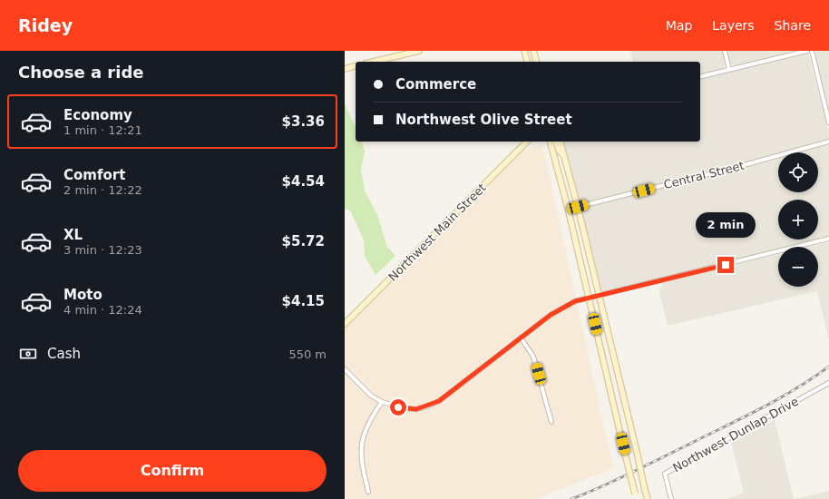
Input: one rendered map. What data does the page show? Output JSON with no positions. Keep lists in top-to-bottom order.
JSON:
{
  "streets": {
    "main road": ["Northwest Main Street"],
    "street": ["Central Street", "Northwest Dunlap Drive"]
  },
  "page": {
    "header": "Ridey",
    "nav": ["Map", "Layers", "Share"],
    "heading": "Choose a ride",
    "banner": ["Commerce", "Northwest Olive Street"],
    "list": [
      {
        "name": "Economy",
        "note": "1 min · 12:21",
        "value": "$3.36"
      },
      {
        "name": "Comfort",
        "note": "2 min · 12:22",
        "value": "$4.54"
      },
      {
        "name": "XL",
        "note": "3 min · 12:23",
        "value": "$5.72"
      },
      {
        "name": "Moto",
        "note": "4 min · 12:24",
        "value": "$4.15"
      }
    ],
    "map_buttons": ["+", "−"],
    "bubble": "2 min",
    "pay": ["Cash", "550 m"],
    "buttons": "Confirm"
  }
}
